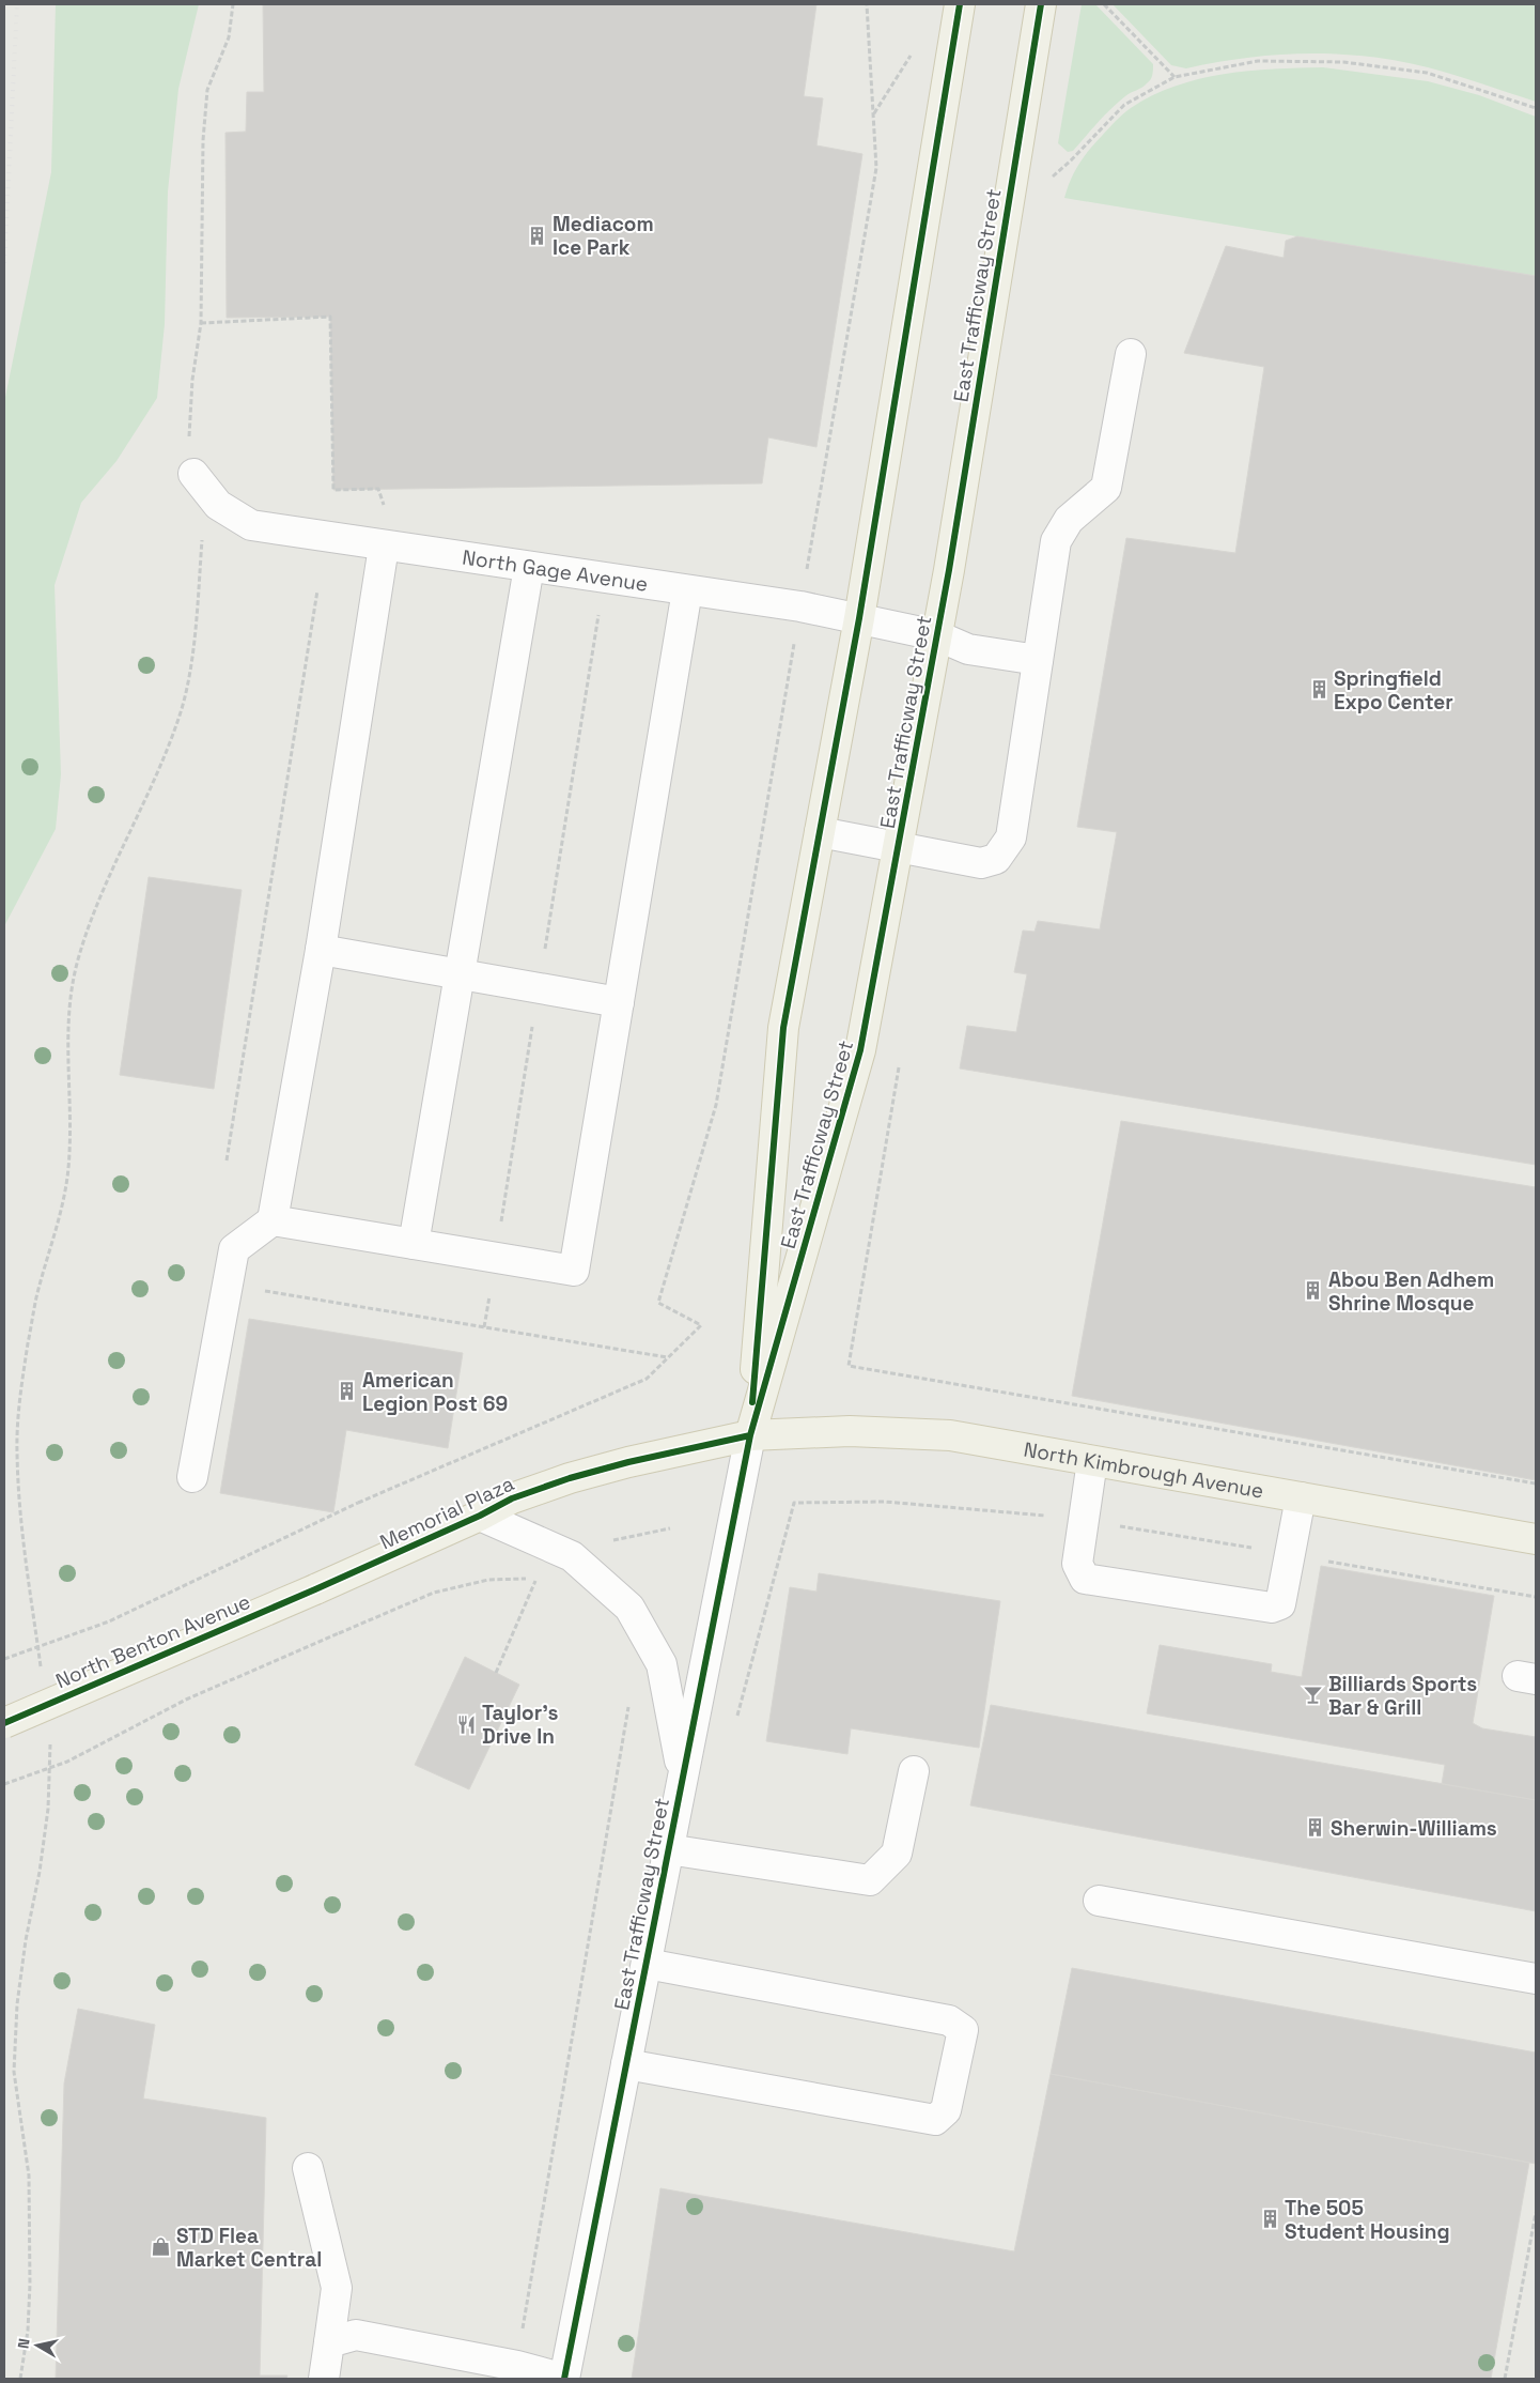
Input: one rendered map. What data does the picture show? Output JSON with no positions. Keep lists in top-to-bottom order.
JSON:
{
  "streets": {
    "main road": [
      "East Trafficway Street",
      "North Kimbrough Avenue",
      "Memorial Plaza",
      "North Benton Avenue"
    ],
    "street": ["North Gage Avenue"]
  },
  "crossings": [
    ["East Trafficway Street", "North Gage Avenue"],
    ["East Trafficway Street", "North Kimbrough Avenue"],
    ["East Trafficway Street", "Memorial Plaza"],
    ["North Kimbrough Avenue", "Memorial Plaza"],
    ["Memorial Plaza", "North Benton Avenue"]
  ],
  "places": {
    "building": [
      "Mediacom Ice Park",
      "Springfield Expo Center",
      "Abou Ben Adhem Shrine Mosque",
      "American Legion Post 69",
      "Sherwin-Williams",
      "The 505 Student Housing"
    ],
    "bar": ["Billiards Sports Bar & Grill"],
    "restaurant": ["Taylor's Drive In"],
    "shop": ["STD Flea Market Central"]
  },
  "north": "left"
}
